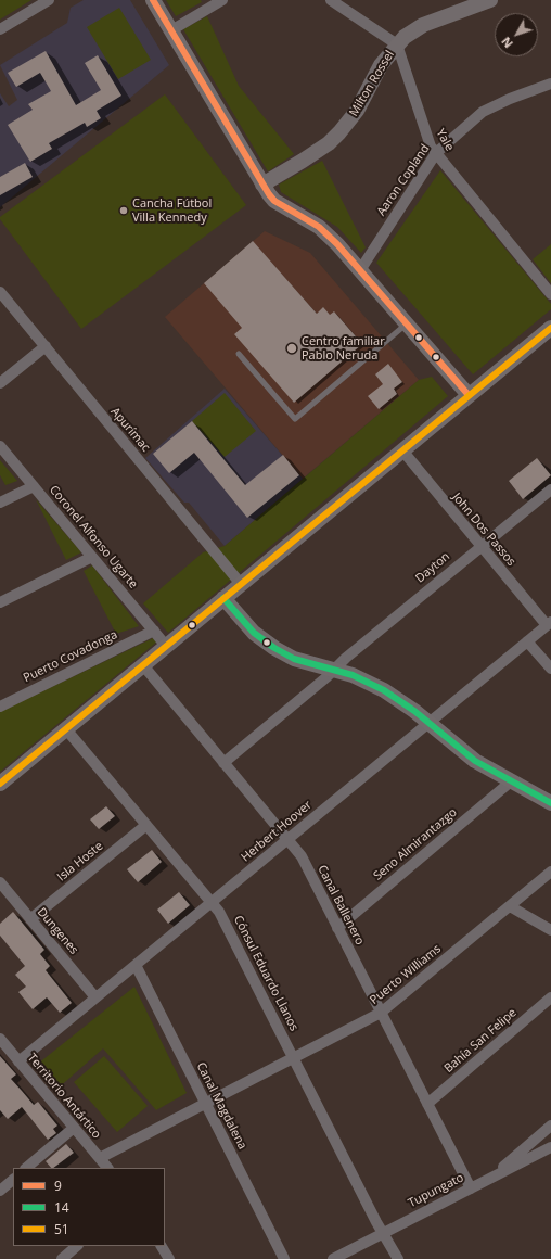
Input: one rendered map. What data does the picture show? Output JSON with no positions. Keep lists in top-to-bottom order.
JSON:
{
  "streets": {
    "street": [
      "Milton Rossel",
      "Yale",
      "Aaron Copland",
      "Apurímac",
      "John Dos Passos",
      "Coronel Alfonso Ugarte",
      "Dayton",
      "Puerto Covadonga",
      "Herbert Hoover",
      "Seno Almirantazgo",
      "Isla Hoste",
      "Canal Ballenero",
      "Dungenes",
      "Cónsul Eduardo Llanos",
      "Puerto Williams",
      "Bahía San Felipe",
      "Territorio Antártico",
      "Canal Magdalena",
      "Tupungato"
    ]
  },
  "crossings": [
    ["Milton Rossel", "Yale"],
    ["Yale", "Aaron Copland"],
    ["John Dos Passos", "Dayton"],
    ["John Dos Passos", "Herbert Hoover"],
    ["Coronel Alfonso Ugarte", "Puerto Covadonga"],
    ["Herbert Hoover", "Canal Ballenero"],
    ["Herbert Hoover", "Dungenes"],
    ["Herbert Hoover", "Cónsul Eduardo Llanos"],
    ["Herbert Hoover", "Territorio Antártico"],
    ["Herbert Hoover", "Canal Magdalena"],
    ["Seno Almirantazgo", "Canal Ballenero"],
    ["Isla Hoste", "Dungenes"],
    ["Isla Hoste", "Cónsul Eduardo Llanos"],
    ["Canal Ballenero", "Puerto Williams"],
    ["Canal Ballenero", "Bahía San Felipe"],
    ["Canal Ballenero", "Tupungato"],
    ["Cónsul Eduardo Llanos", "Puerto Williams"],
    ["Cónsul Eduardo Llanos", "Tupungato"],
    ["Puerto Williams", "Territorio Antártico"],
    ["Puerto Williams", "Canal Magdalena"]
  ],
  "places": ["Cancha Fútbol Villa Kennedy", "Centro familiar Pablo Neruda"],
  "lines": ["transit line 9", "transit line 51", "transit line 14"],
  "legend": ["9", "14", "51"],
  "north": "bottom left"
}
